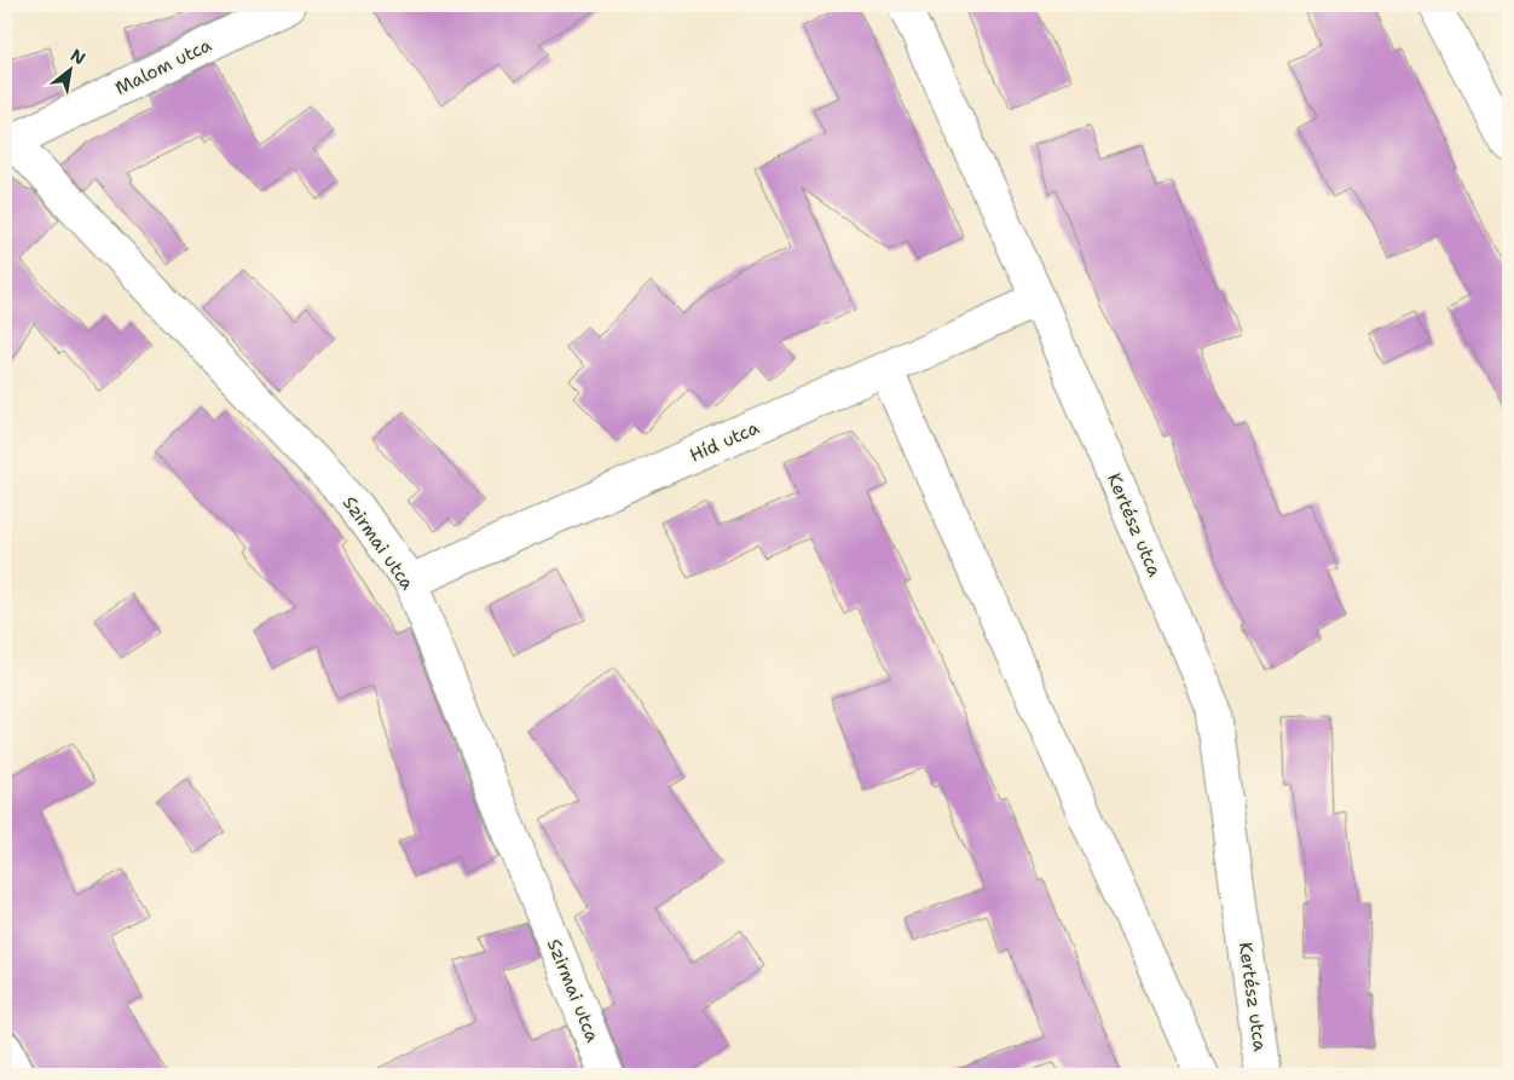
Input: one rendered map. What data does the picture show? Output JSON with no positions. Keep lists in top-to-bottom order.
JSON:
{
  "streets": {
    "street": [
      "Malom utca",
      "Híd utca",
      "Kertész utca",
      "Szirmai utca"
    ]
  },
  "crossings": [
    ["Malom utca", "Szirmai utca"],
    ["Híd utca", "Kertész utca"],
    ["Híd utca", "Szirmai utca"]
  ],
  "north": "top right"
}
